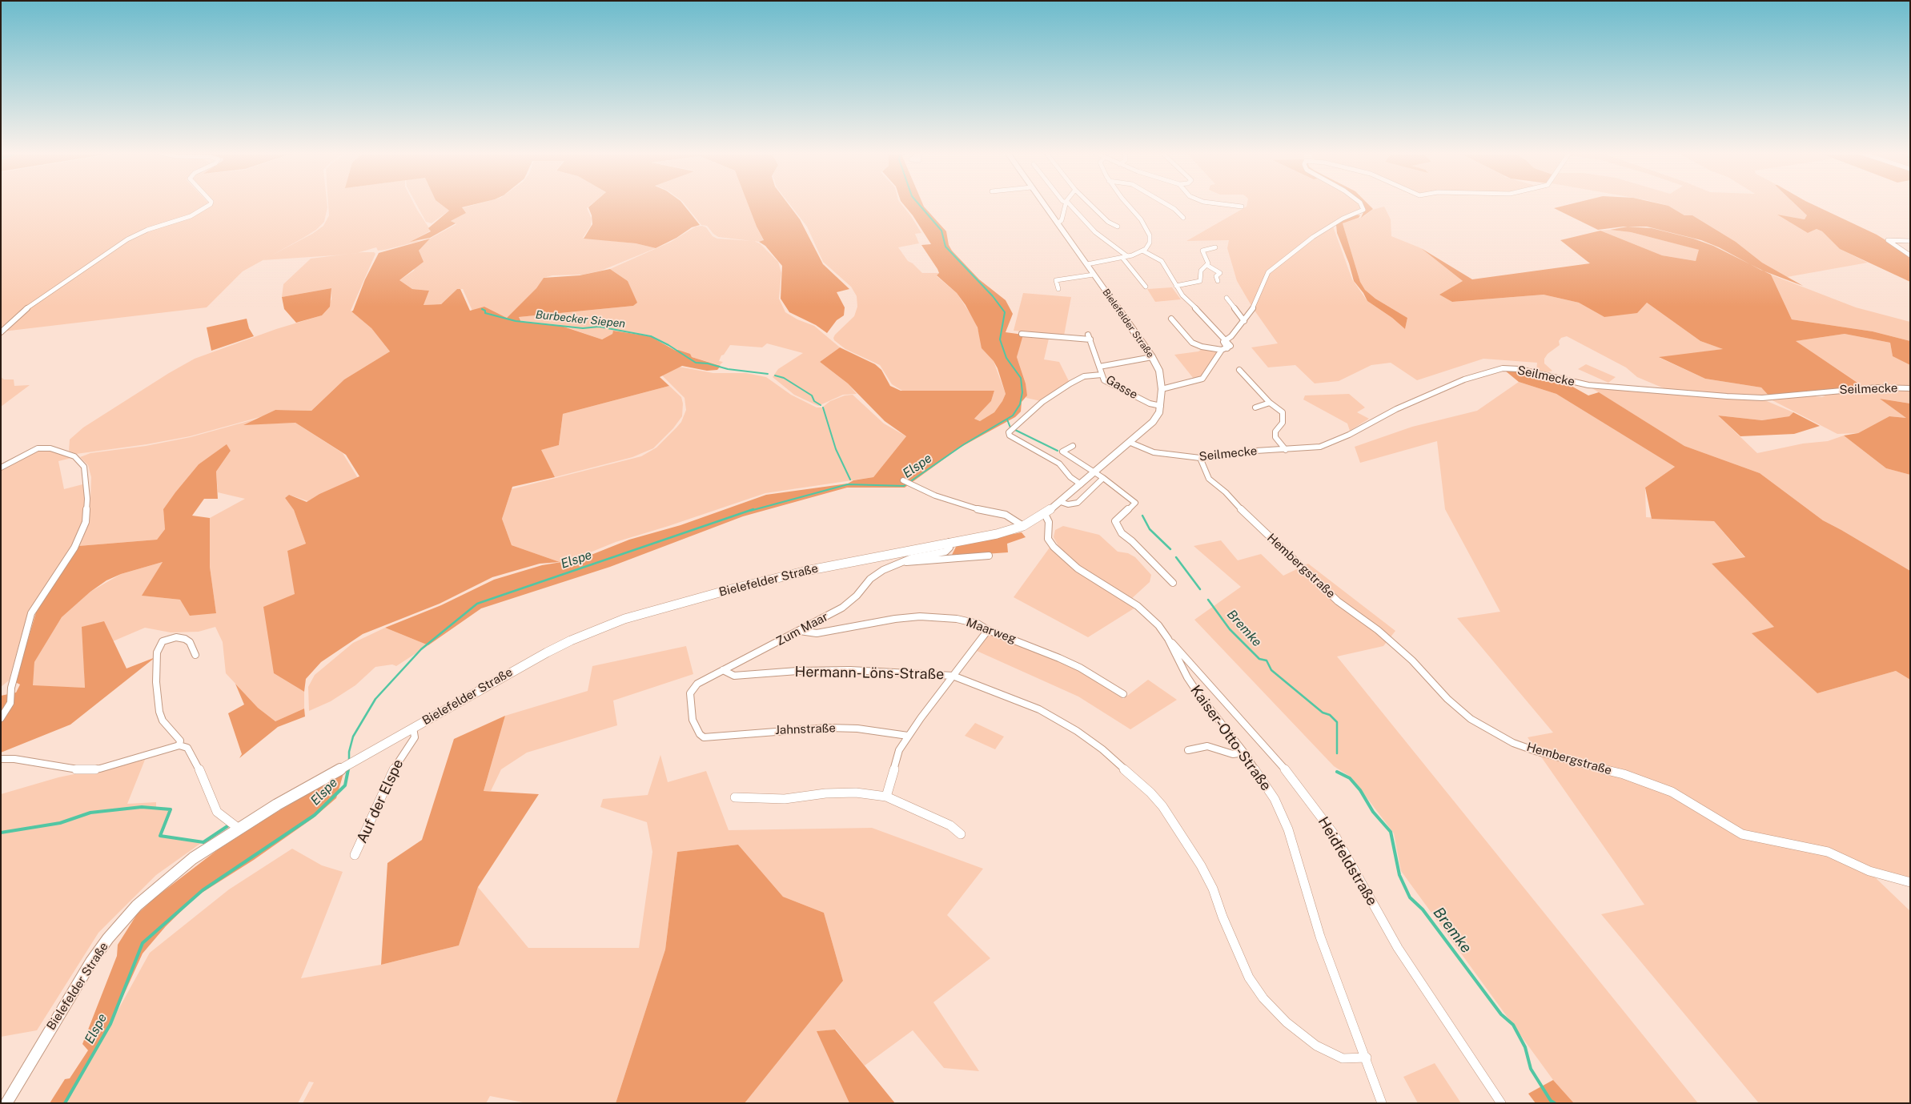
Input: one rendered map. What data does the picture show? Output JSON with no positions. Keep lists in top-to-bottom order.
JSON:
{
  "streets": {
    "main road": ["Bielefelder Straße"],
    "street": [
      "Seilmecke",
      "Gasse",
      "Hembergstraße",
      "Zum Maar",
      "Maarweg",
      "Hermann-Löns-Straße",
      "Jahnstraße",
      "Kaiser-Otto-Straße",
      "Auf der Elspe",
      "Heidfeldstraße"
    ]
  },
  "crossings": [
    ["Bielefelder Straße", "Seilmecke"],
    ["Bielefelder Straße", "Gasse"],
    ["Bielefelder Straße", "Zum Maar"],
    ["Bielefelder Straße", "Kaiser-Otto-Straße"],
    ["Bielefelder Straße", "Auf der Elspe"],
    ["Seilmecke", "Hembergstraße"],
    ["Zum Maar", "Maarweg"],
    ["Zum Maar", "Hermann-Löns-Straße"],
    ["Zum Maar", "Jahnstraße"],
    ["Hermann-Löns-Straße", "Kaiser-Otto-Straße"],
    ["Kaiser-Otto-Straße", "Heidfeldstraße"]
  ],
  "water": ["Burbecker Siepen", "Elspe", "Bremke"]
}
